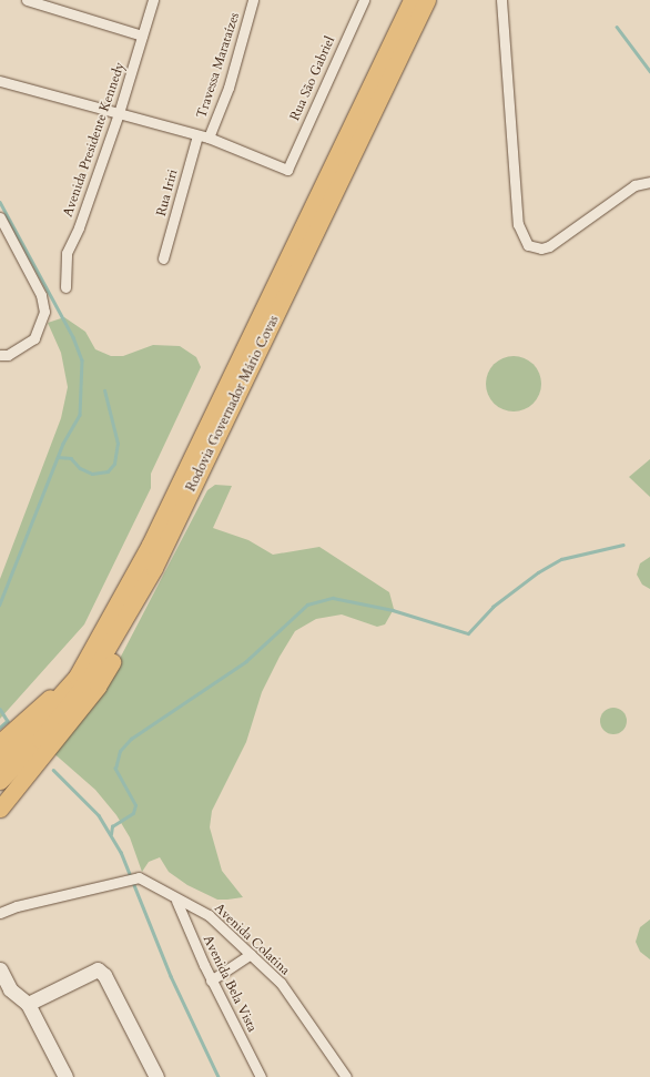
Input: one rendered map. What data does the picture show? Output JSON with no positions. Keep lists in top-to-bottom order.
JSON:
{
  "streets": {
    "main road": ["Rodovia Governador Mário Covas"],
    "street": [
      "Travessa Marataízes",
      "Rua São Gabriel",
      "Avenida Presidente Kennedy",
      "Rua Iriri",
      "Avenida Colatina",
      "Avenida Bela Vista"
    ]
  },
  "crossings": [
    ["Travessa Marataízes", "Rua São Gabriel"],
    ["Avenida Colatina", "Avenida Bela Vista"]
  ]
}
